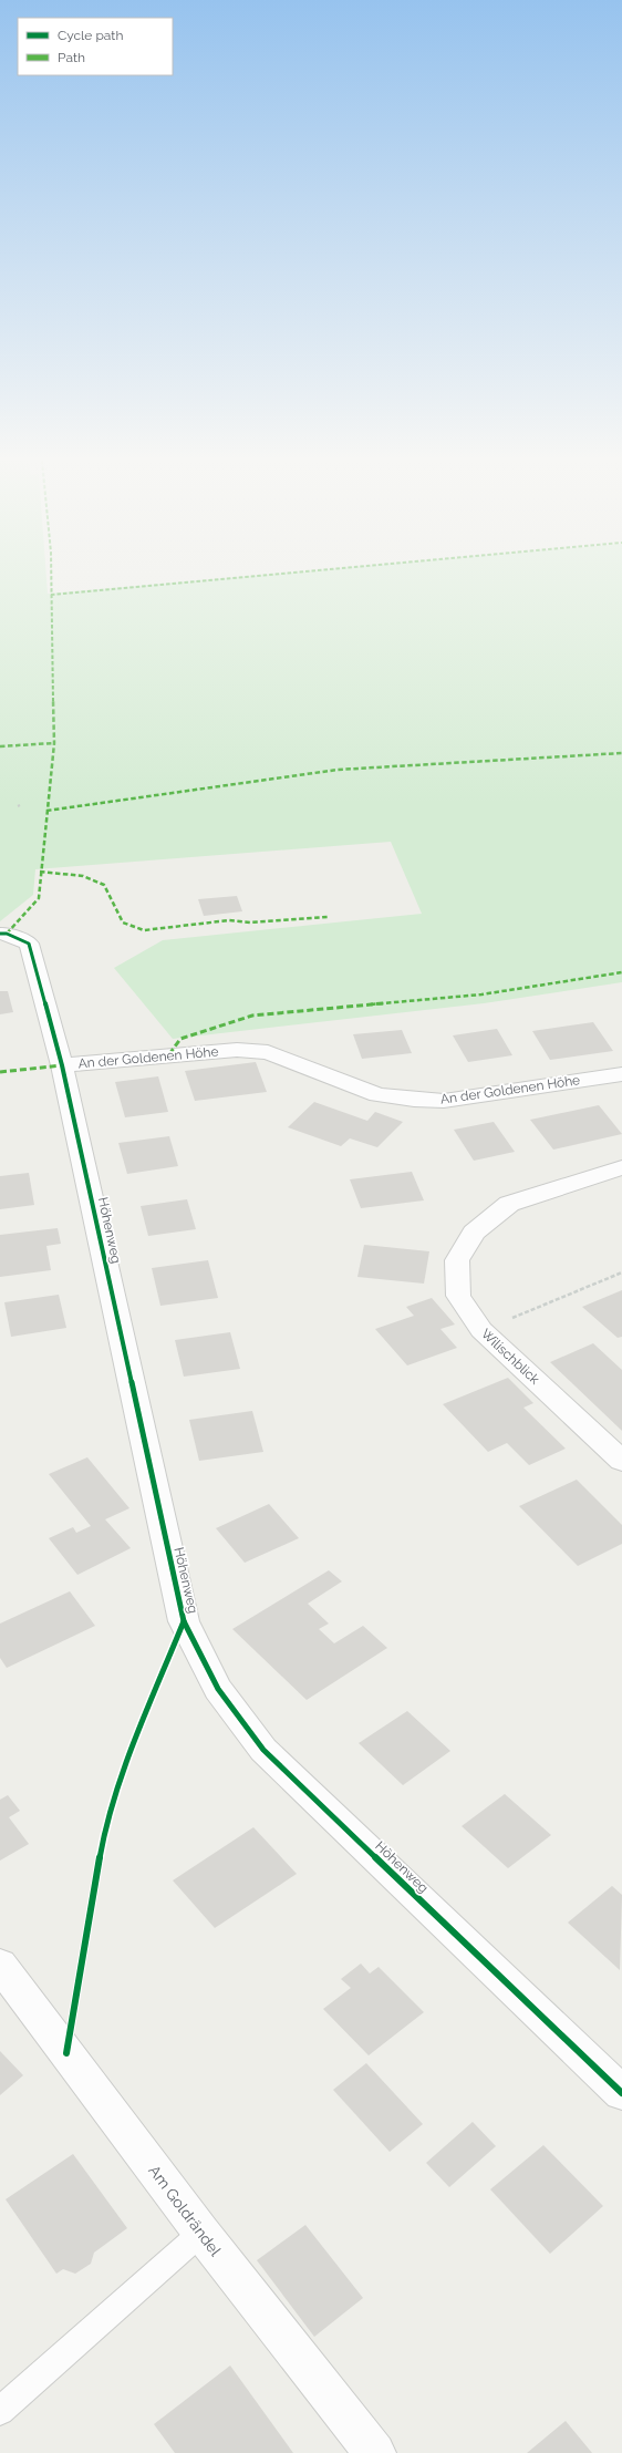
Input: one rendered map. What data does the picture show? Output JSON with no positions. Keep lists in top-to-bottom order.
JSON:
{
  "streets": {
    "street": [
      "An der Goldenen Höhe",
      "Höhenweg",
      "Wilischblick",
      "Am Goldrändel"
    ]
  },
  "crossings": [
    ["An der Goldenen Höhe", "Höhenweg"]
  ],
  "legend": ["Cycle path", "Path"]
}
